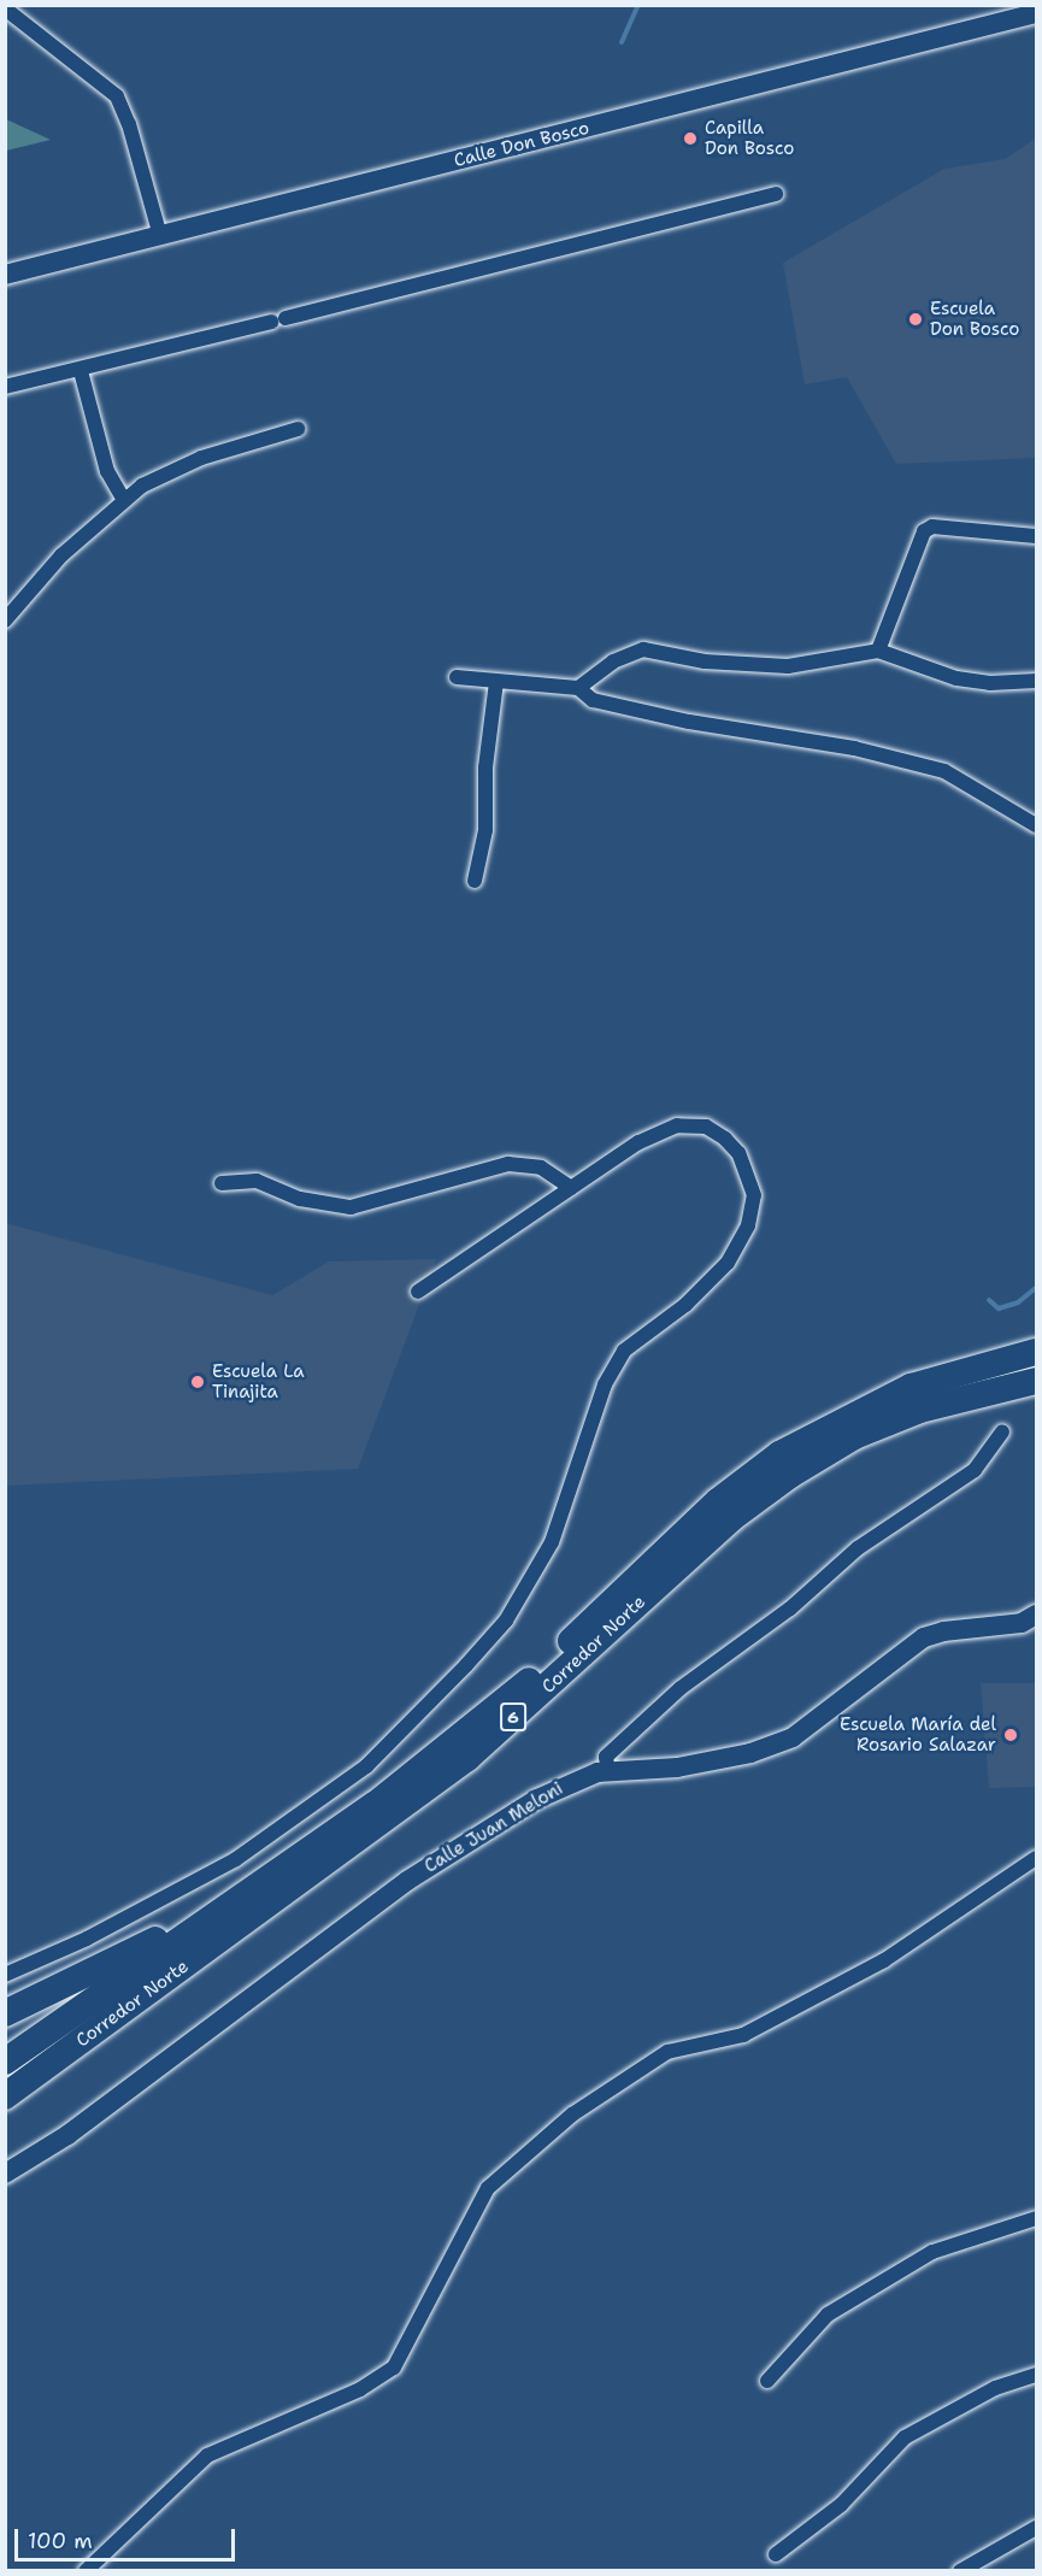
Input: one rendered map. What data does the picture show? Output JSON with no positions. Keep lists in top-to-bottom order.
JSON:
{
  "streets": {
    "highway": ["Corredor Norte", "6"],
    "main road": ["Calle Don Bosco", "Calle Juan Meloni"]
  },
  "places": [
    "Capilla Don Bosco",
    "Escuela Don Bosco",
    "Escuela La Tinajita",
    "Escuela María del Rosario Salazar"
  ],
  "scale_bar": "100 m"
}
